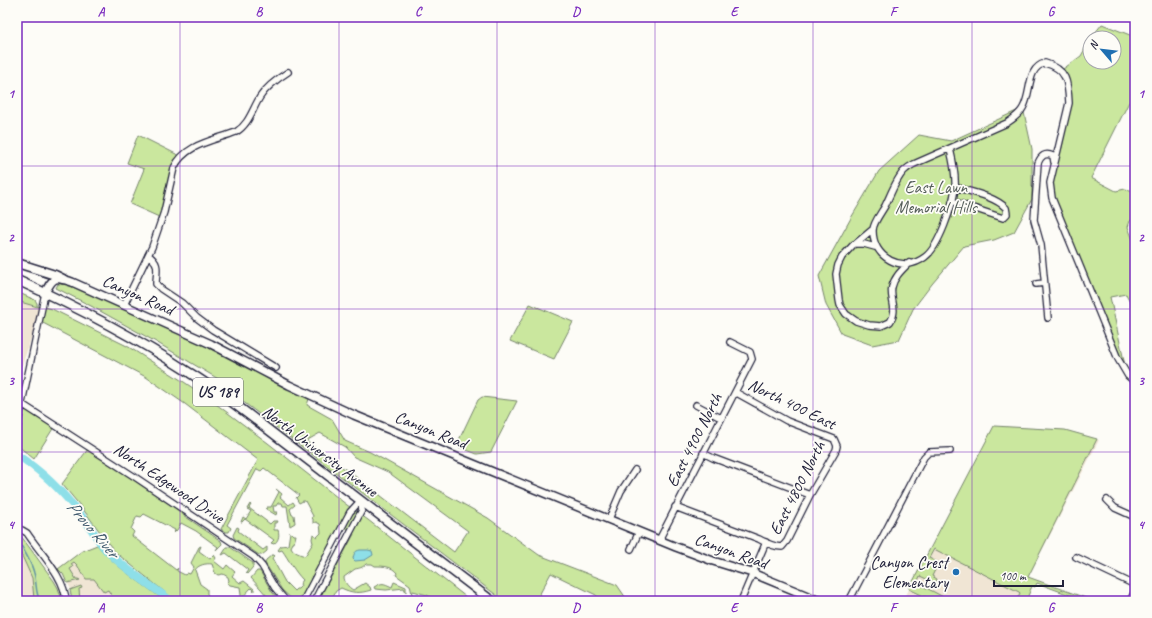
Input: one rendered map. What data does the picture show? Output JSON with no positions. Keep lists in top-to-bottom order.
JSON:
{
  "streets": {
    "highway": ["US 189", "North University Avenue"],
    "main road": ["Canyon Road"],
    "street": [
      "North 400 East",
      "East 4900 North",
      "North Edgewood Drive",
      "East 4800 North"
    ]
  },
  "crossings": [
    ["Canyon Road", "East 4900 North"],
    ["North 400 East", "East 4900 North"],
    ["North 400 East", "East 4800 North"]
  ],
  "water": ["Provo River"],
  "parks": ["East Lawn Memorial Hills"],
  "places": ["Canyon Crest Elementary"],
  "scale_bar": "100 m",
  "north": "top left",
  "grid": {
    "columns": [
      "A",
      "B",
      "C",
      "D",
      "E",
      "F",
      "G"
    ],
    "rows": [
      "1",
      "2",
      "3",
      "4"
    ]
  }
}
